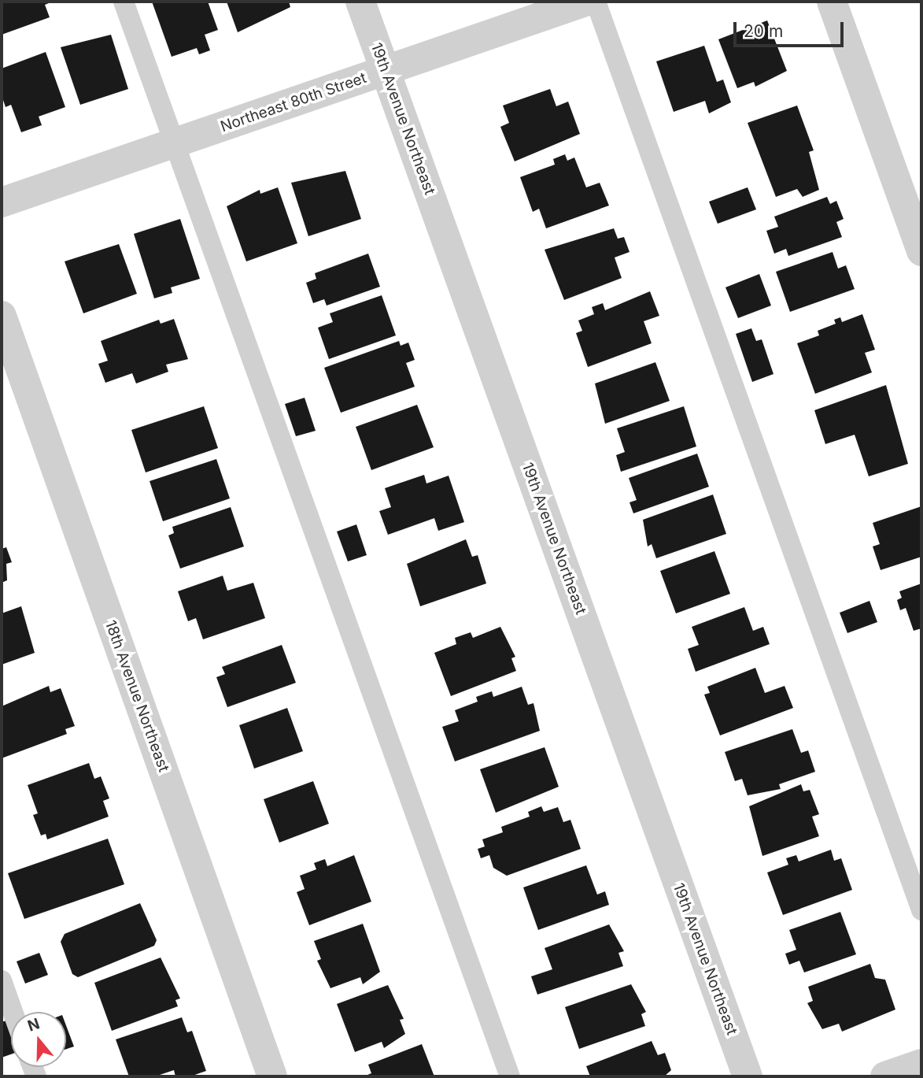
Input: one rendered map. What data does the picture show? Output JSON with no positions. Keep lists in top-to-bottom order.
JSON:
{
  "streets": {
    "street": ["Northeast 80th Street", "19th Avenue Northeast", "18th Avenue Northeast"]
  },
  "crossings": [
    ["Northeast 80th Street", "19th Avenue Northeast"]
  ],
  "scale_bar": "20 m",
  "north": "top"
}
